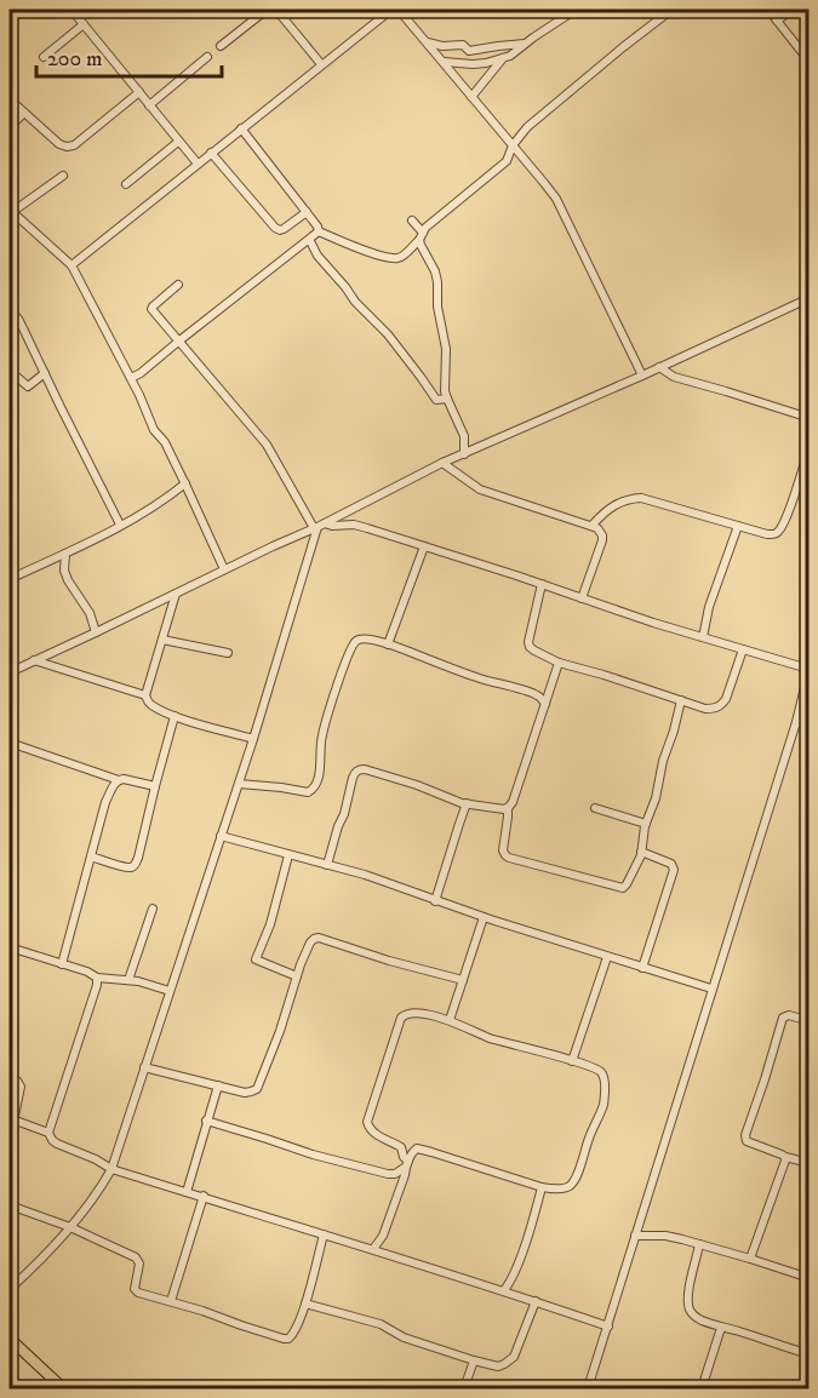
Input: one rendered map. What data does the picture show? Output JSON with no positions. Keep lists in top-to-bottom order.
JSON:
{
  "scale_bar": "200 m"
}
